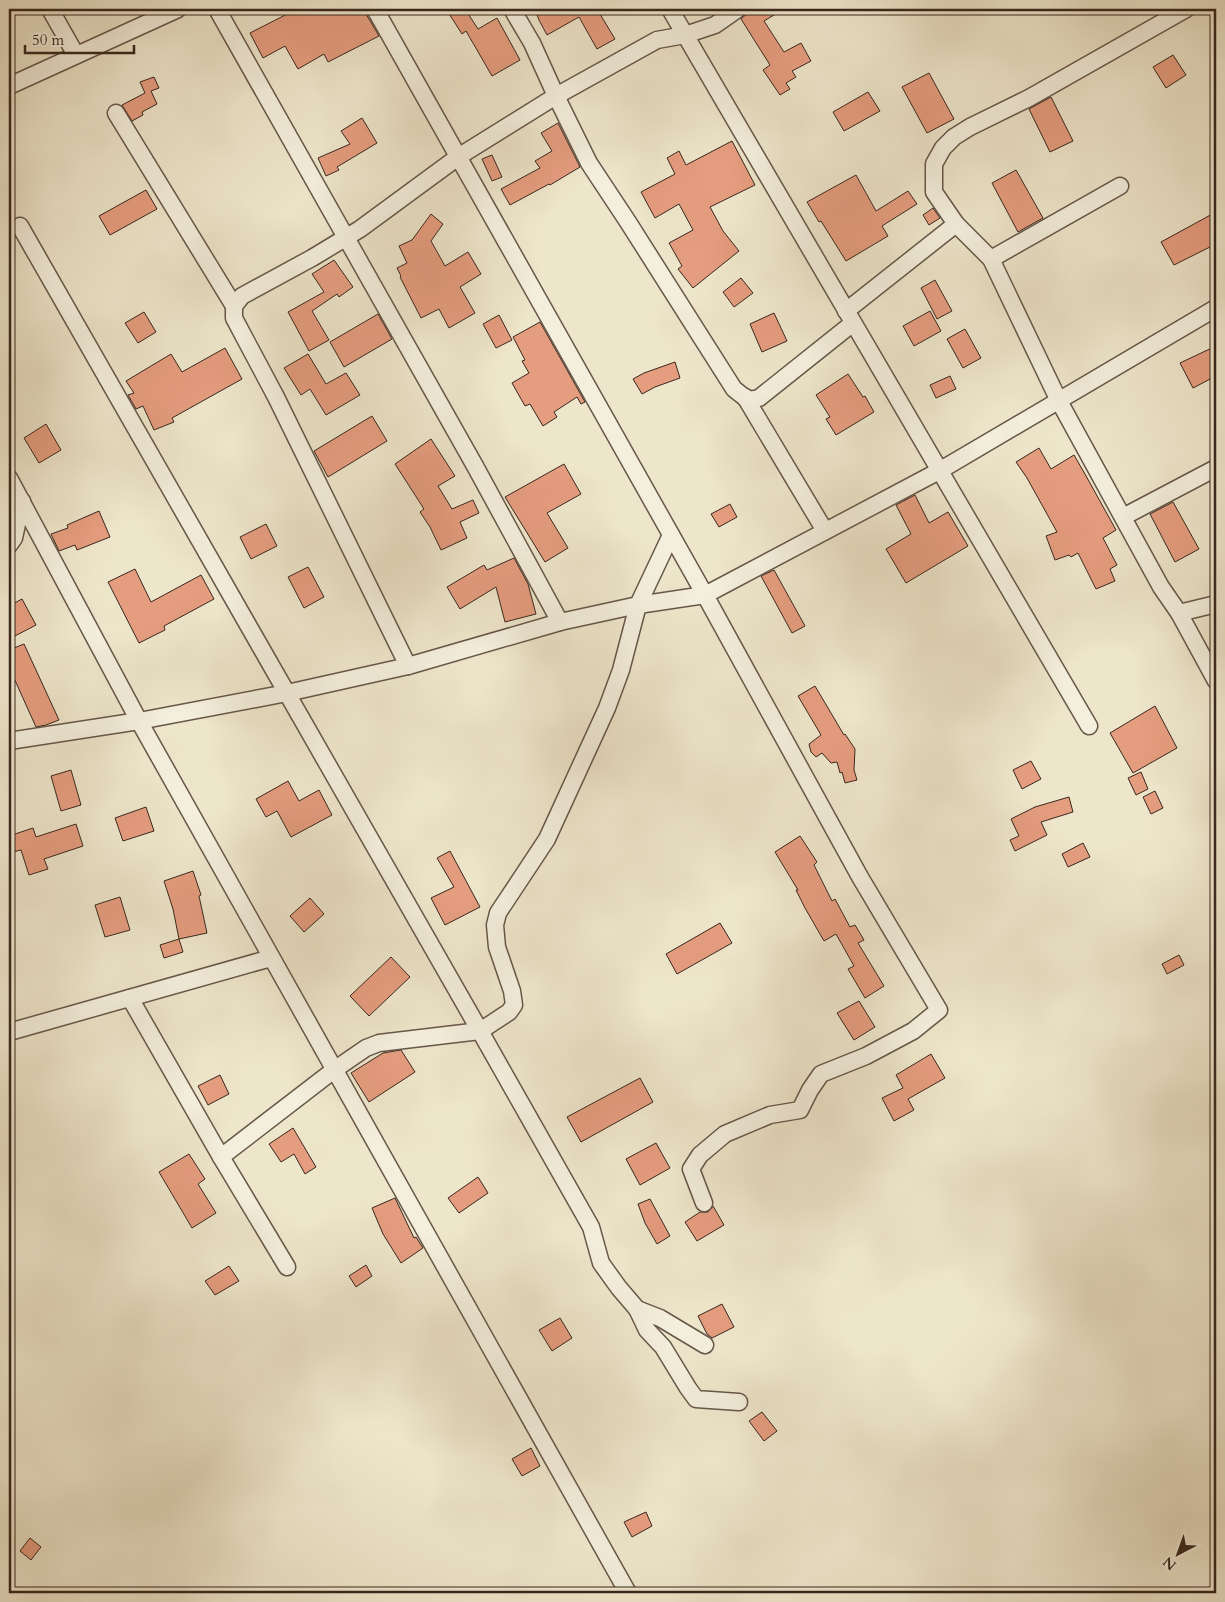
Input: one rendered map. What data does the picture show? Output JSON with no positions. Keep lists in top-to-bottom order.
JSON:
{
  "scale_bar": "50 m",
  "north": "bottom left"
}
